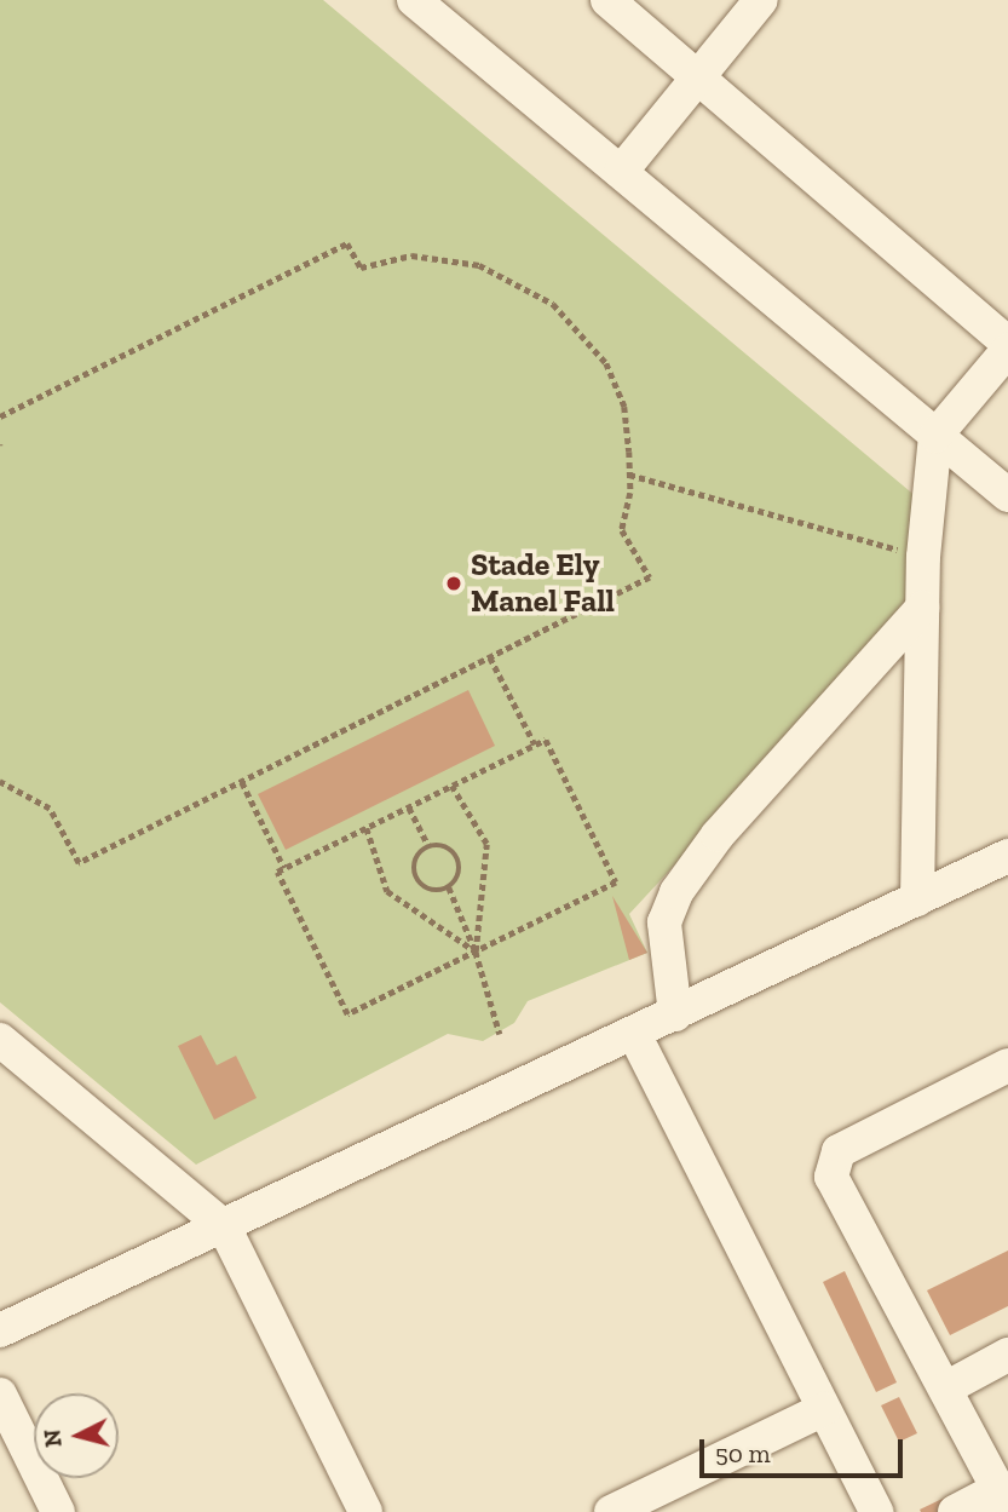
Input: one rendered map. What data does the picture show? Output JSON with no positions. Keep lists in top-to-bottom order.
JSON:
{
  "places": ["Stade Ely Manel Fall"],
  "scale_bar": "50 m",
  "north": "left"
}
